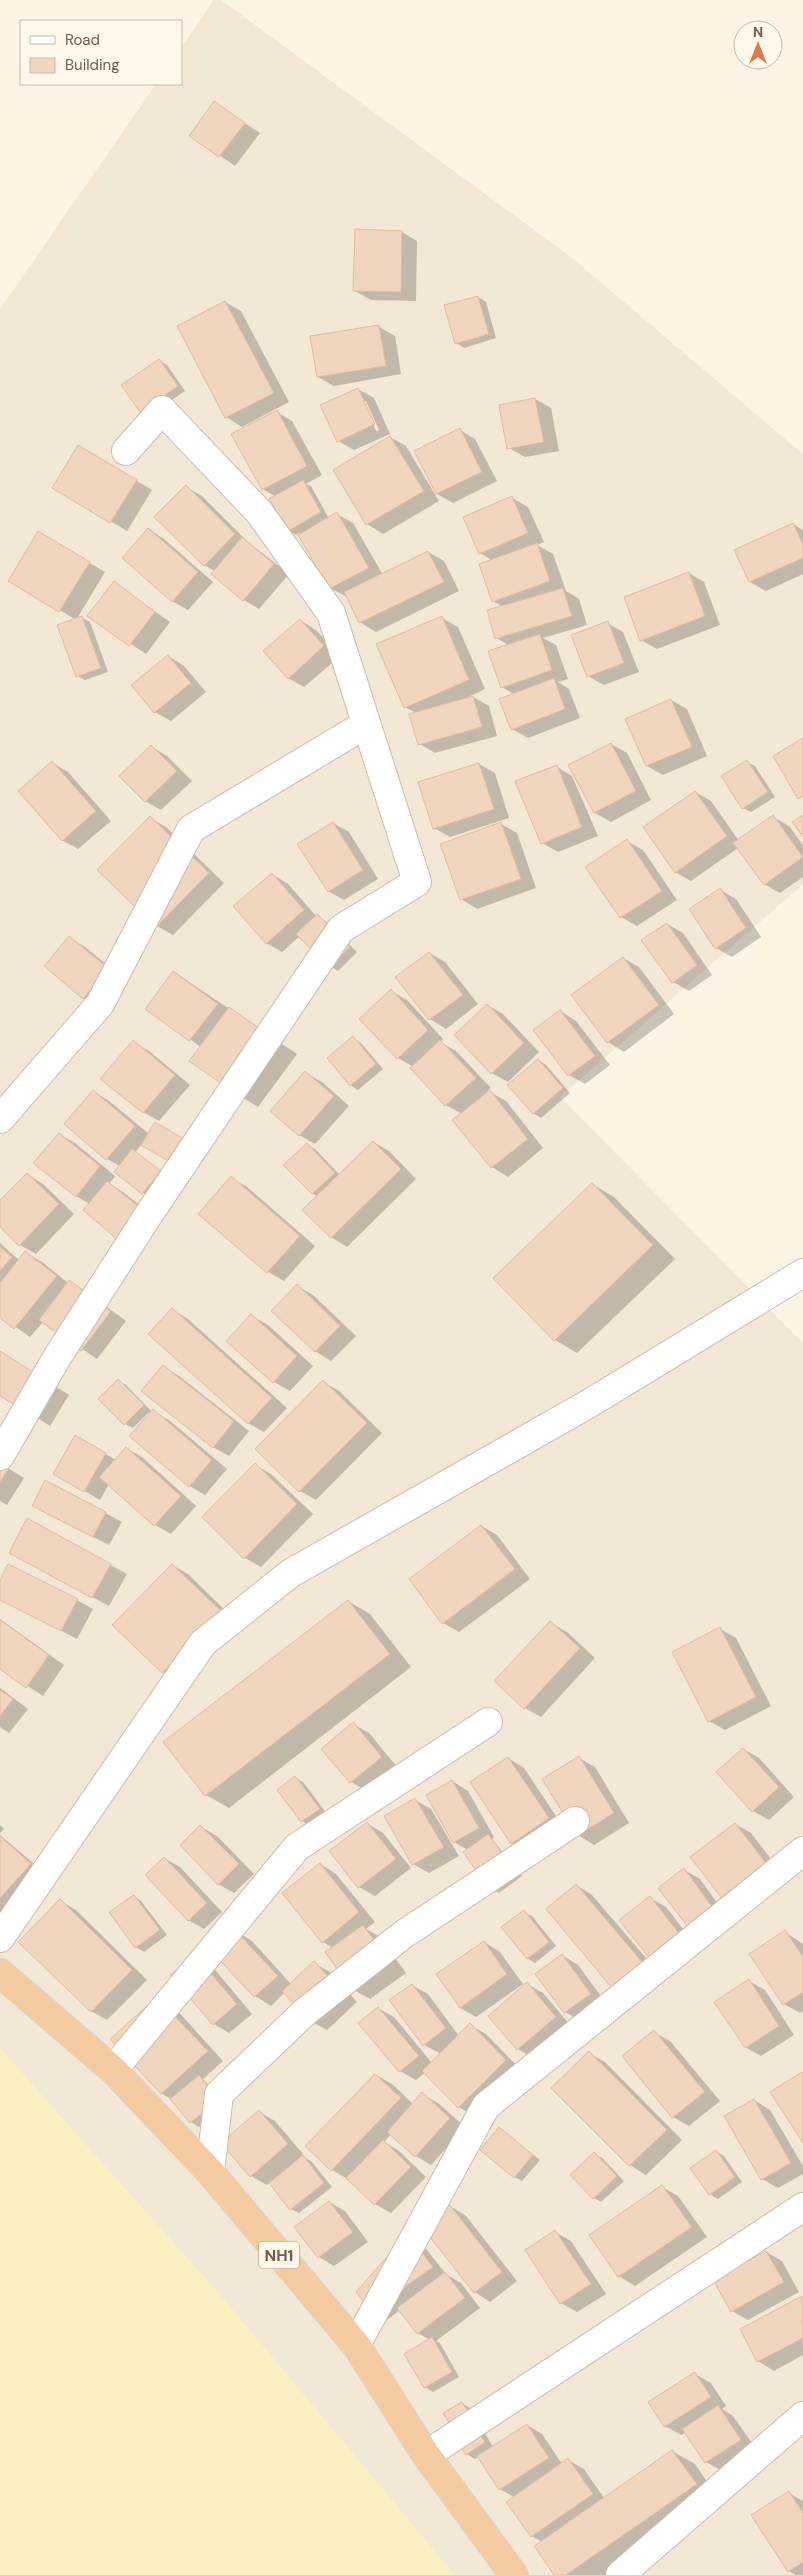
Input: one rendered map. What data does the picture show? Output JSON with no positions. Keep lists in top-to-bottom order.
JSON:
{
  "streets": {
    "highway": ["NH1"]
  },
  "legend": ["Road", "Building"],
  "north": "top"
}
